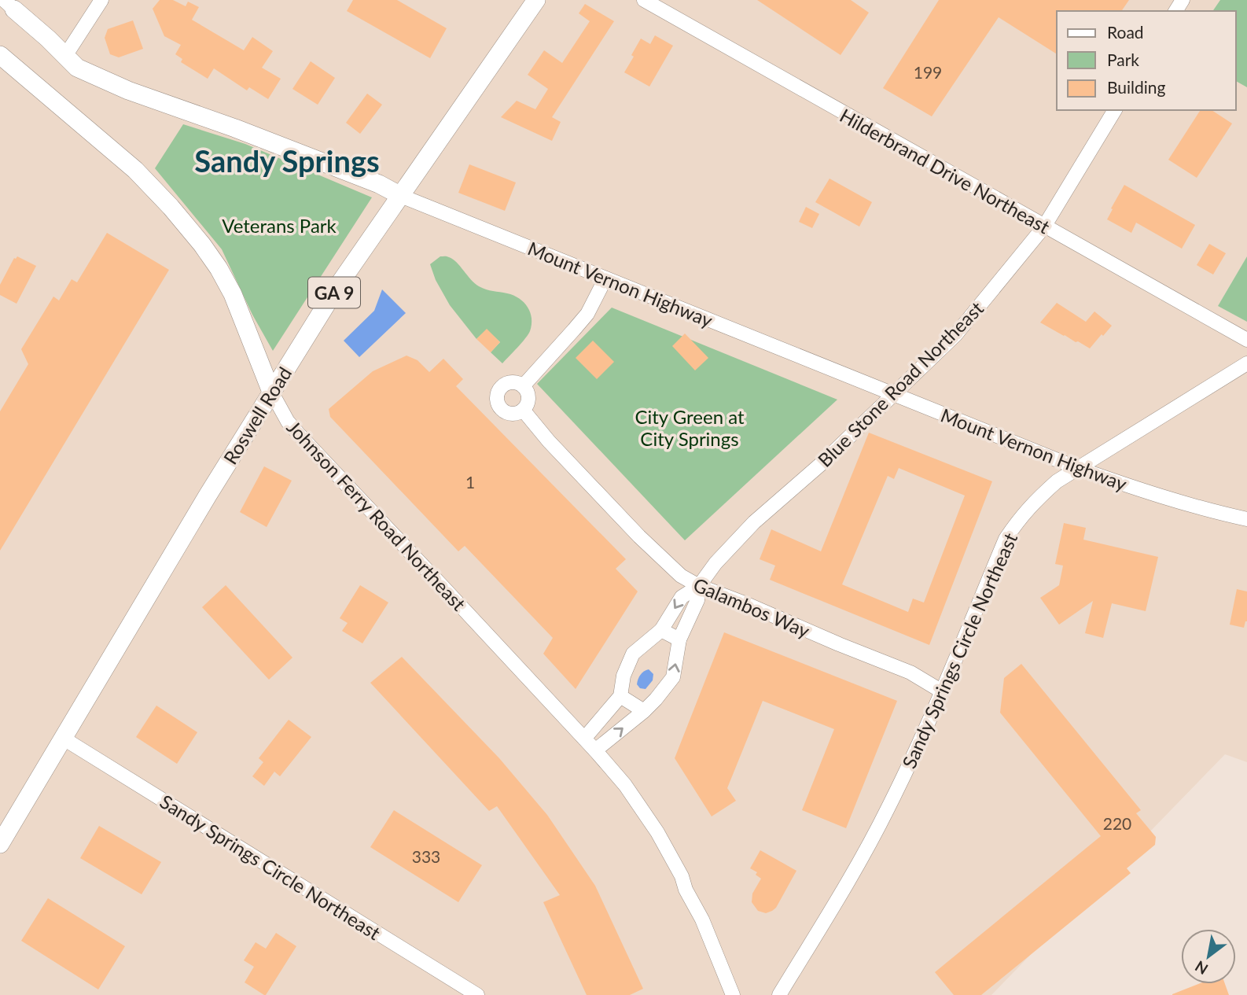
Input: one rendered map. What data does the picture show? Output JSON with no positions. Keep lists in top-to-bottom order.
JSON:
{
  "streets": {
    "main road": [
      "Mount Vernon Highway",
      "GA 9",
      "Roswell Road",
      "Johnson Ferry Road Northeast"
    ],
    "street": [
      "Hilderbrand Drive Northeast",
      "Blue Stone Road Northeast",
      "Galambos Way",
      "Sandy Springs Circle Northeast"
    ]
  },
  "crossings": [
    ["Hilderbrand Drive Northeast", "Blue Stone Road Northeast"],
    ["Mount Vernon Highway", "Blue Stone Road Northeast"],
    ["Mount Vernon Highway", "Roswell Road"],
    ["Mount Vernon Highway", "Sandy Springs Circle Northeast"],
    ["Blue Stone Road Northeast", "Johnson Ferry Road Northeast"],
    ["Blue Stone Road Northeast", "Galambos Way"],
    ["Roswell Road", "Johnson Ferry Road Northeast"],
    ["Roswell Road", "Sandy Springs Circle Northeast"],
    ["Galambos Way", "Sandy Springs Circle Northeast"]
  ],
  "districts": ["Sandy Springs"],
  "parks": ["Veterans Park", "City Green at City Springs"],
  "house_numbers": [
    "199",
    "1",
    "220",
    "333"
  ],
  "legend": ["Road", "Park", "Building"],
  "north": "bottom left"
}
